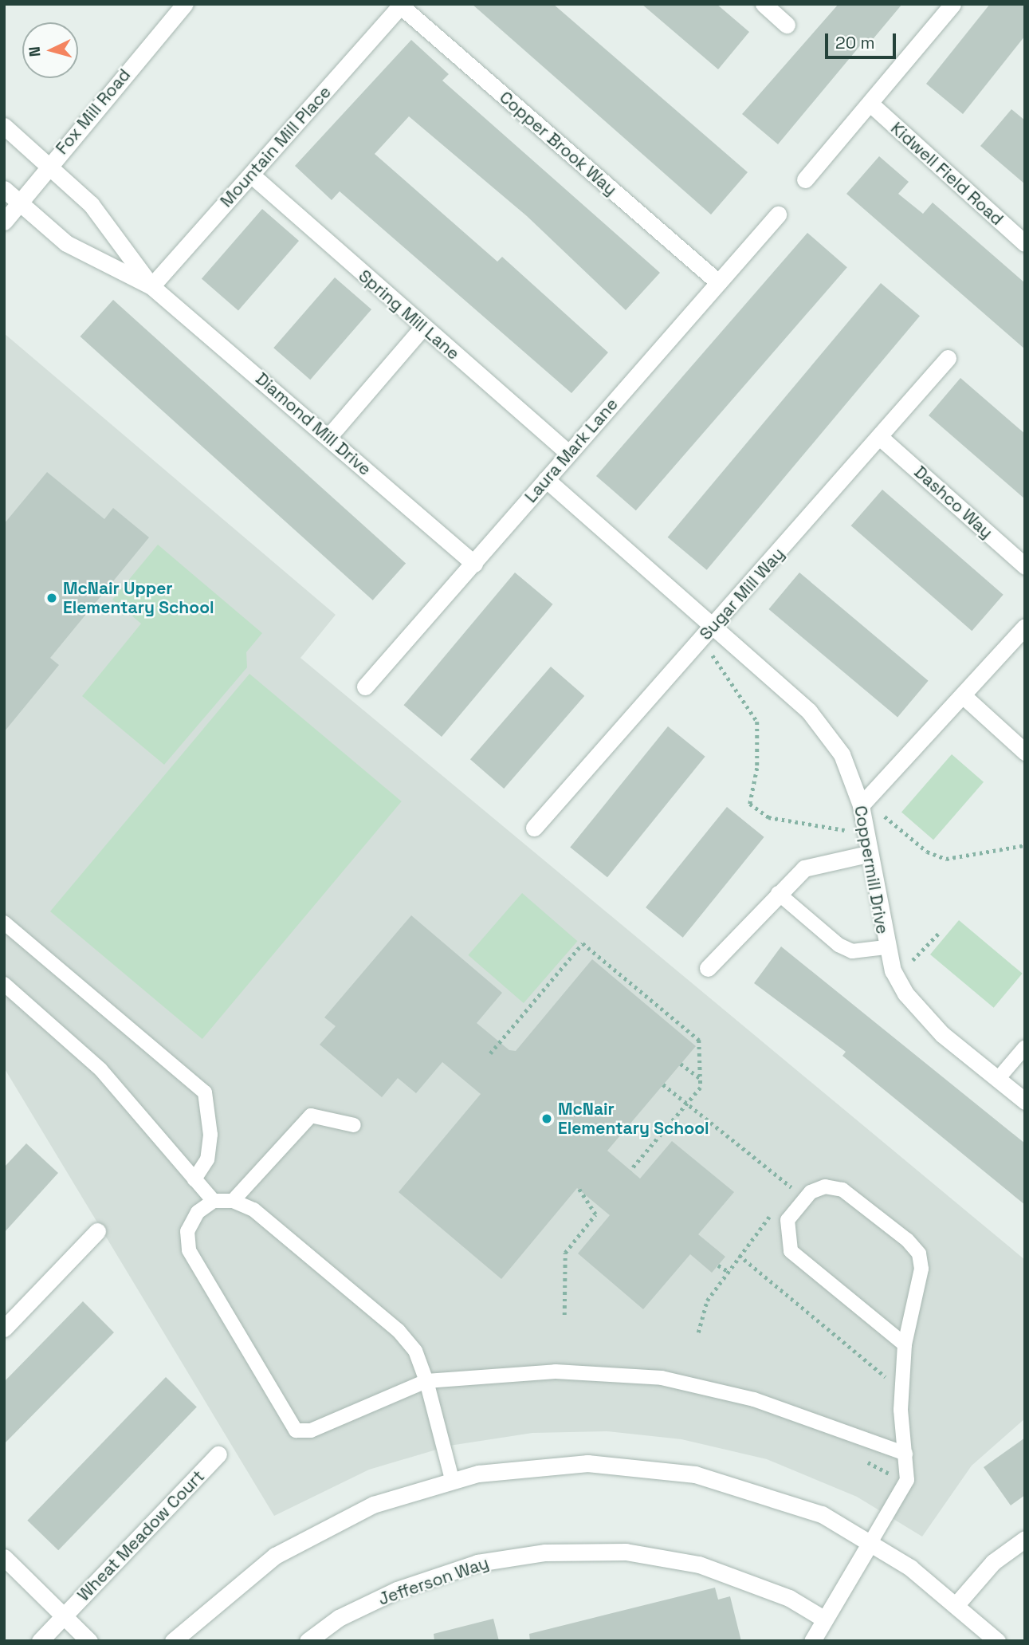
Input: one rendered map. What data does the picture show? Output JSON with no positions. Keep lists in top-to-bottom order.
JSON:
{
  "streets": {
    "street": [
      "Fox Mill Road",
      "Copper Brook Way",
      "Mountain Mill Place",
      "Kidwell Field Road",
      "Spring Mill Lane",
      "Diamond Mill Drive",
      "Laura Mark Lane",
      "Dashco Way",
      "Sugar Mill Way",
      "Coppermill Drive",
      "Wheat Meadow Court",
      "Jefferson Way"
    ]
  },
  "crossings": [
    ["Fox Mill Road", "Diamond Mill Drive"],
    ["Copper Brook Way", "Mountain Mill Place"],
    ["Copper Brook Way", "Laura Mark Lane"],
    ["Mountain Mill Place", "Spring Mill Lane"],
    ["Mountain Mill Place", "Diamond Mill Drive"],
    ["Spring Mill Lane", "Laura Mark Lane"],
    ["Diamond Mill Drive", "Laura Mark Lane"],
    ["Laura Mark Lane", "Coppermill Drive"],
    ["Dashco Way", "Sugar Mill Way"],
    ["Sugar Mill Way", "Coppermill Drive"]
  ],
  "places": ["McNair Upper Elementary School", "McNair Elementary School"],
  "scale_bar": "20 m",
  "north": "left"
}
